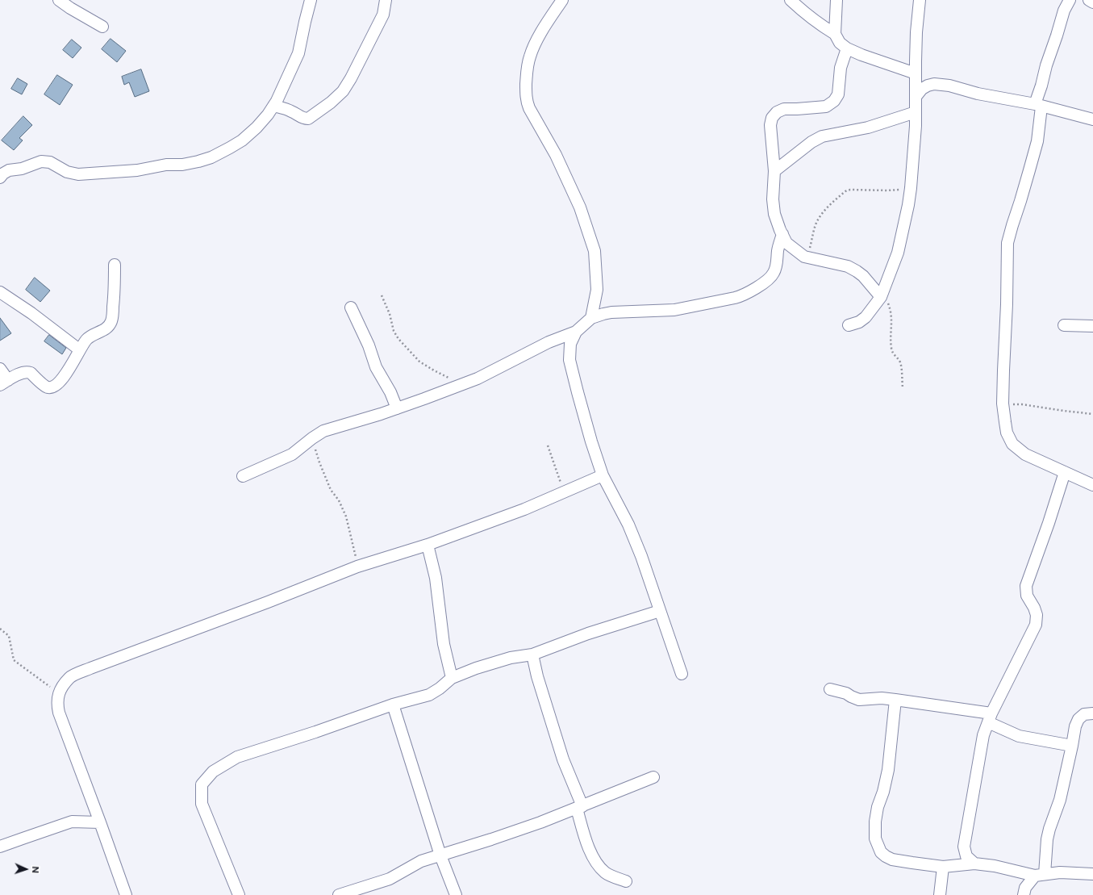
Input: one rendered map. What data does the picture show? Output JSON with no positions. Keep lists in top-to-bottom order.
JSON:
{
  "north": "right"
}
